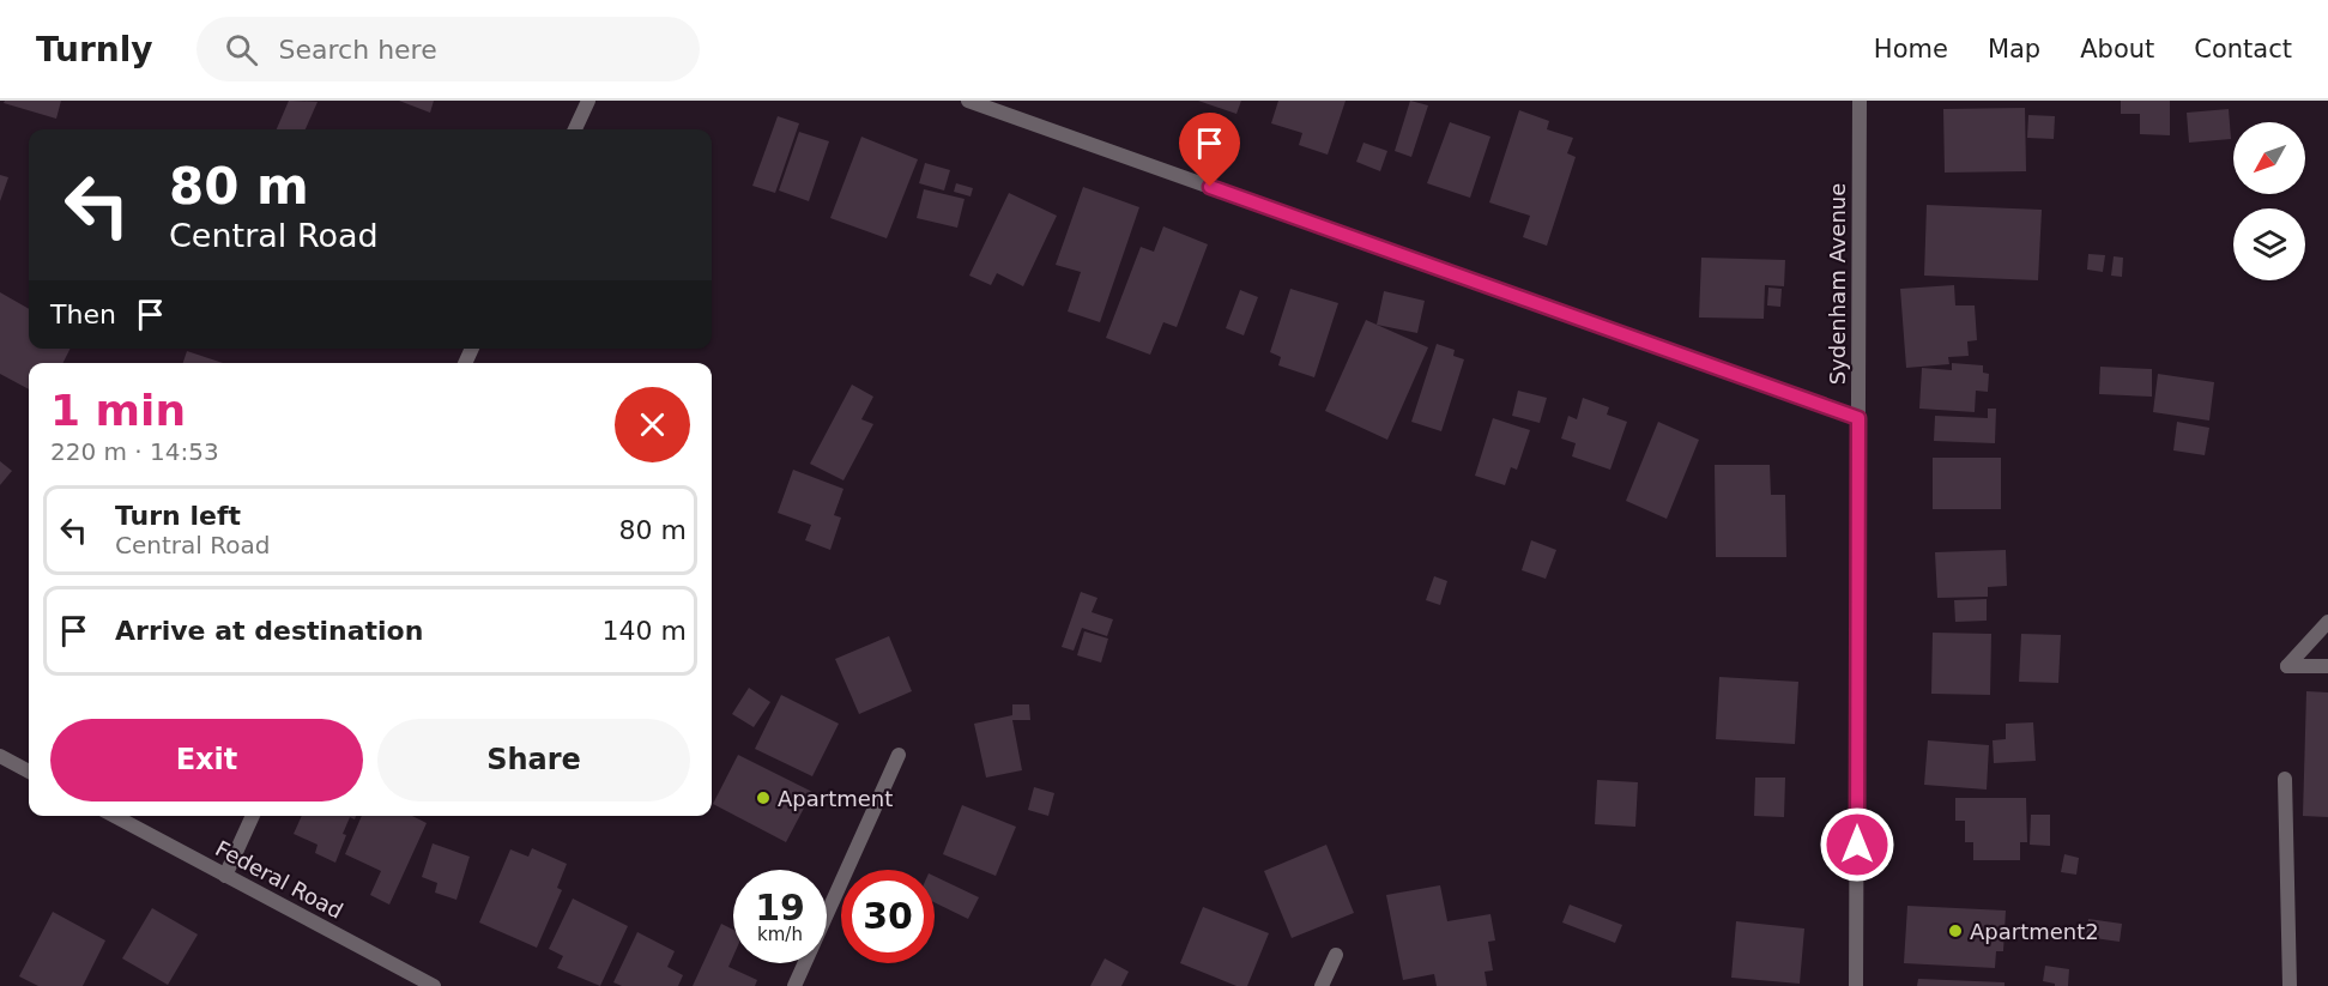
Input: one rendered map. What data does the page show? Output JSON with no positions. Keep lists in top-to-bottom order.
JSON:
{
  "streets": {
    "street": ["Sydenham Avenue", "Federal Road"]
  },
  "places": ["Apartment", "Apartment2"],
  "north": "bottom left",
  "page": {
    "header": "Turnly",
    "search": "Search here",
    "nav": [
      "Home",
      "Map",
      "About",
      "Contact"
    ],
    "turn": ["80 m", "Central Road"],
    "then": "Then",
    "heading": ["1 min", "220 m · 14:53"],
    "list": [
      {
        "name": "Turn left",
        "note": "Central Road",
        "value": "80 m"
      },
      {
        "name": "Arrive at destination",
        "value": "140 m"
      }
    ],
    "buttons": ["Exit", "Share"],
    "speed": "19 km/h",
    "limit": "30"
  }
}
